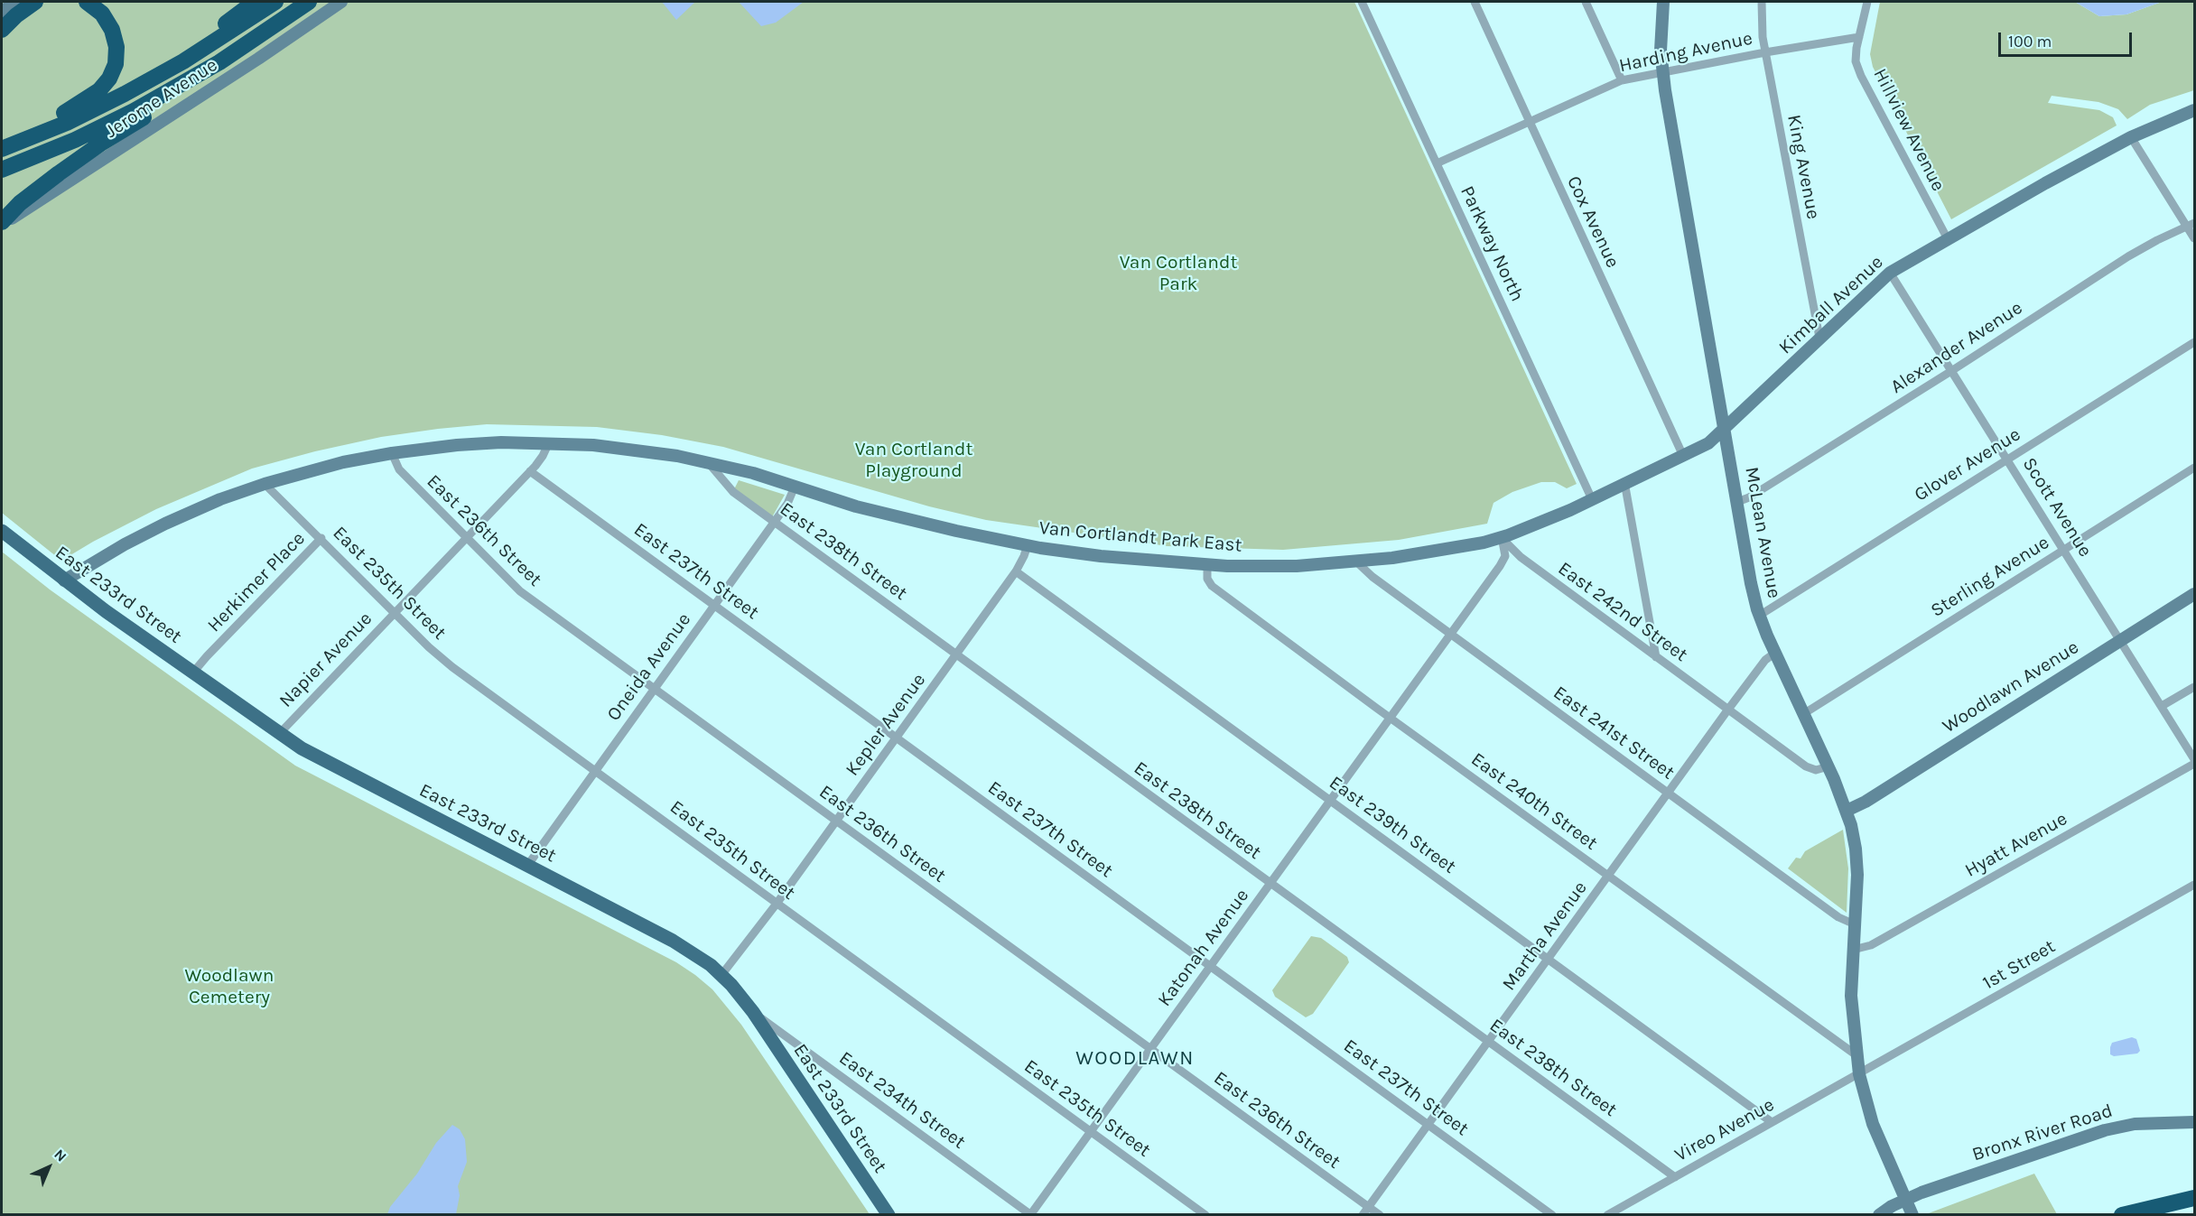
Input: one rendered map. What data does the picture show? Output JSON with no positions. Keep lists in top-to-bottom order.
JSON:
{
  "streets": {
    "main road": ["East 233rd Street"],
    "street": [
      "Harding Avenue",
      "Jerome Avenue",
      "Hillview Avenue",
      "King Avenue",
      "Cox Avenue",
      "Parkway North",
      "Kimball Avenue",
      "Alexander Avenue",
      "Glover Avenue",
      "Scott Avenue",
      "East 236th Street",
      "McLean Avenue",
      "Van Cortlandt Park East",
      "East 238th Street",
      "East 237th Street",
      "Sterling Avenue",
      "Herkimer Place",
      "East 235th Street",
      "East 242nd Street",
      "Napier Avenue",
      "Oneida Avenue",
      "Woodlawn Avenue",
      "Kepler Avenue",
      "East 241st Street",
      "East 240th Street",
      "East 239th Street",
      "Hyatt Avenue",
      "Martha Avenue",
      "Katonah Avenue",
      "1st Street",
      "East 234th Street",
      "Vireo Avenue",
      "Bronx River Road"
    ]
  },
  "crossings": [
    ["Harding Avenue", "Hillview Avenue"],
    ["Harding Avenue", "King Avenue"],
    ["Harding Avenue", "Cox Avenue"],
    ["Harding Avenue", "Parkway North"],
    ["Harding Avenue", "McLean Avenue"],
    ["Hillview Avenue", "Kimball Avenue"],
    ["King Avenue", "Kimball Avenue"],
    ["Cox Avenue", "Kimball Avenue"],
    ["Parkway North", "Kimball Avenue"],
    ["Parkway North", "Van Cortlandt Park East"],
    ["Kimball Avenue", "Scott Avenue"],
    ["Kimball Avenue", "McLean Avenue"],
    ["Kimball Avenue", "Van Cortlandt Park East"],
    ["Alexander Avenue", "Scott Avenue"],
    ["Alexander Avenue", "McLean Avenue"],
    ["Glover Avenue", "Scott Avenue"],
    ["Glover Avenue", "McLean Avenue"],
    ["Scott Avenue", "Sterling Avenue"],
    ["Scott Avenue", "Woodlawn Avenue"],
    ["East 236th Street", "Van Cortlandt Park East"],
    ["East 236th Street", "Napier Avenue"],
    ["East 236th Street", "Oneida Avenue"],
    ["East 236th Street", "Kepler Avenue"],
    ["East 236th Street", "Martha Avenue"],
    ["East 236th Street", "Katonah Avenue"],
    ["McLean Avenue", "Sterling Avenue"],
    ["McLean Avenue", "East 242nd Street"],
    ["McLean Avenue", "Woodlawn Avenue"],
    ["McLean Avenue", "East 241st Street"],
    ["McLean Avenue", "East 240th Street"],
    ["McLean Avenue", "Hyatt Avenue"],
    ["McLean Avenue", "Martha Avenue"],
    ["McLean Avenue", "1st Street"],
    ["McLean Avenue", "Vireo Avenue"],
    ["McLean Avenue", "Bronx River Road"],
    ["Van Cortlandt Park East", "East 238th Street"],
    ["Van Cortlandt Park East", "East 235th Street"],
    ["Van Cortlandt Park East", "East 233rd Street"],
    ["Van Cortlandt Park East", "East 242nd Street"],
    ["Van Cortlandt Park East", "Napier Avenue"],
    ["Van Cortlandt Park East", "Oneida Avenue"],
    ["Van Cortlandt Park East", "East 241st Street"],
    ["Van Cortlandt Park East", "East 240th Street"],
    ["Van Cortlandt Park East", "Katonah Avenue"],
    ["East 238th Street", "Oneida Avenue"],
    ["East 238th Street", "Kepler Avenue"],
    ["East 238th Street", "Martha Avenue"],
    ["East 238th Street", "Katonah Avenue"],
    ["East 238th Street", "Vireo Avenue"],
    ["East 237th Street", "Napier Avenue"],
    ["East 237th Street", "Oneida Avenue"],
    ["East 237th Street", "Kepler Avenue"],
    ["East 237th Street", "Martha Avenue"],
    ["East 237th Street", "Katonah Avenue"],
    ["Herkimer Place", "East 235th Street"],
    ["Herkimer Place", "East 233rd Street"],
    ["East 235th Street", "Napier Avenue"],
    ["East 235th Street", "Oneida Avenue"],
    ["East 235th Street", "Kepler Avenue"],
    ["East 235th Street", "Katonah Avenue"],
    ["East 233rd Street", "Napier Avenue"],
    ["East 233rd Street", "Oneida Avenue"],
    ["East 233rd Street", "Kepler Avenue"],
    ["East 233rd Street", "East 234th Street"],
    ["East 242nd Street", "Martha Avenue"],
    ["East 242nd Street", "Katonah Avenue"],
    ["Kepler Avenue", "East 239th Street"],
    ["East 241st Street", "Martha Avenue"],
    ["East 241st Street", "Katonah Avenue"],
    ["East 240th Street", "Martha Avenue"],
    ["East 240th Street", "Katonah Avenue"],
    ["East 239th Street", "Martha Avenue"],
    ["East 239th Street", "Katonah Avenue"],
    ["East 239th Street", "Vireo Avenue"],
    ["Katonah Avenue", "East 234th Street"],
    ["1st Street", "Vireo Avenue"]
  ],
  "districts": ["WOODLAWN"],
  "parks": ["Van Cortlandt Park", "Van Cortlandt Playground", "Woodlawn Cemetery"],
  "scale_bar": "100 m",
  "north": "top right"
}
